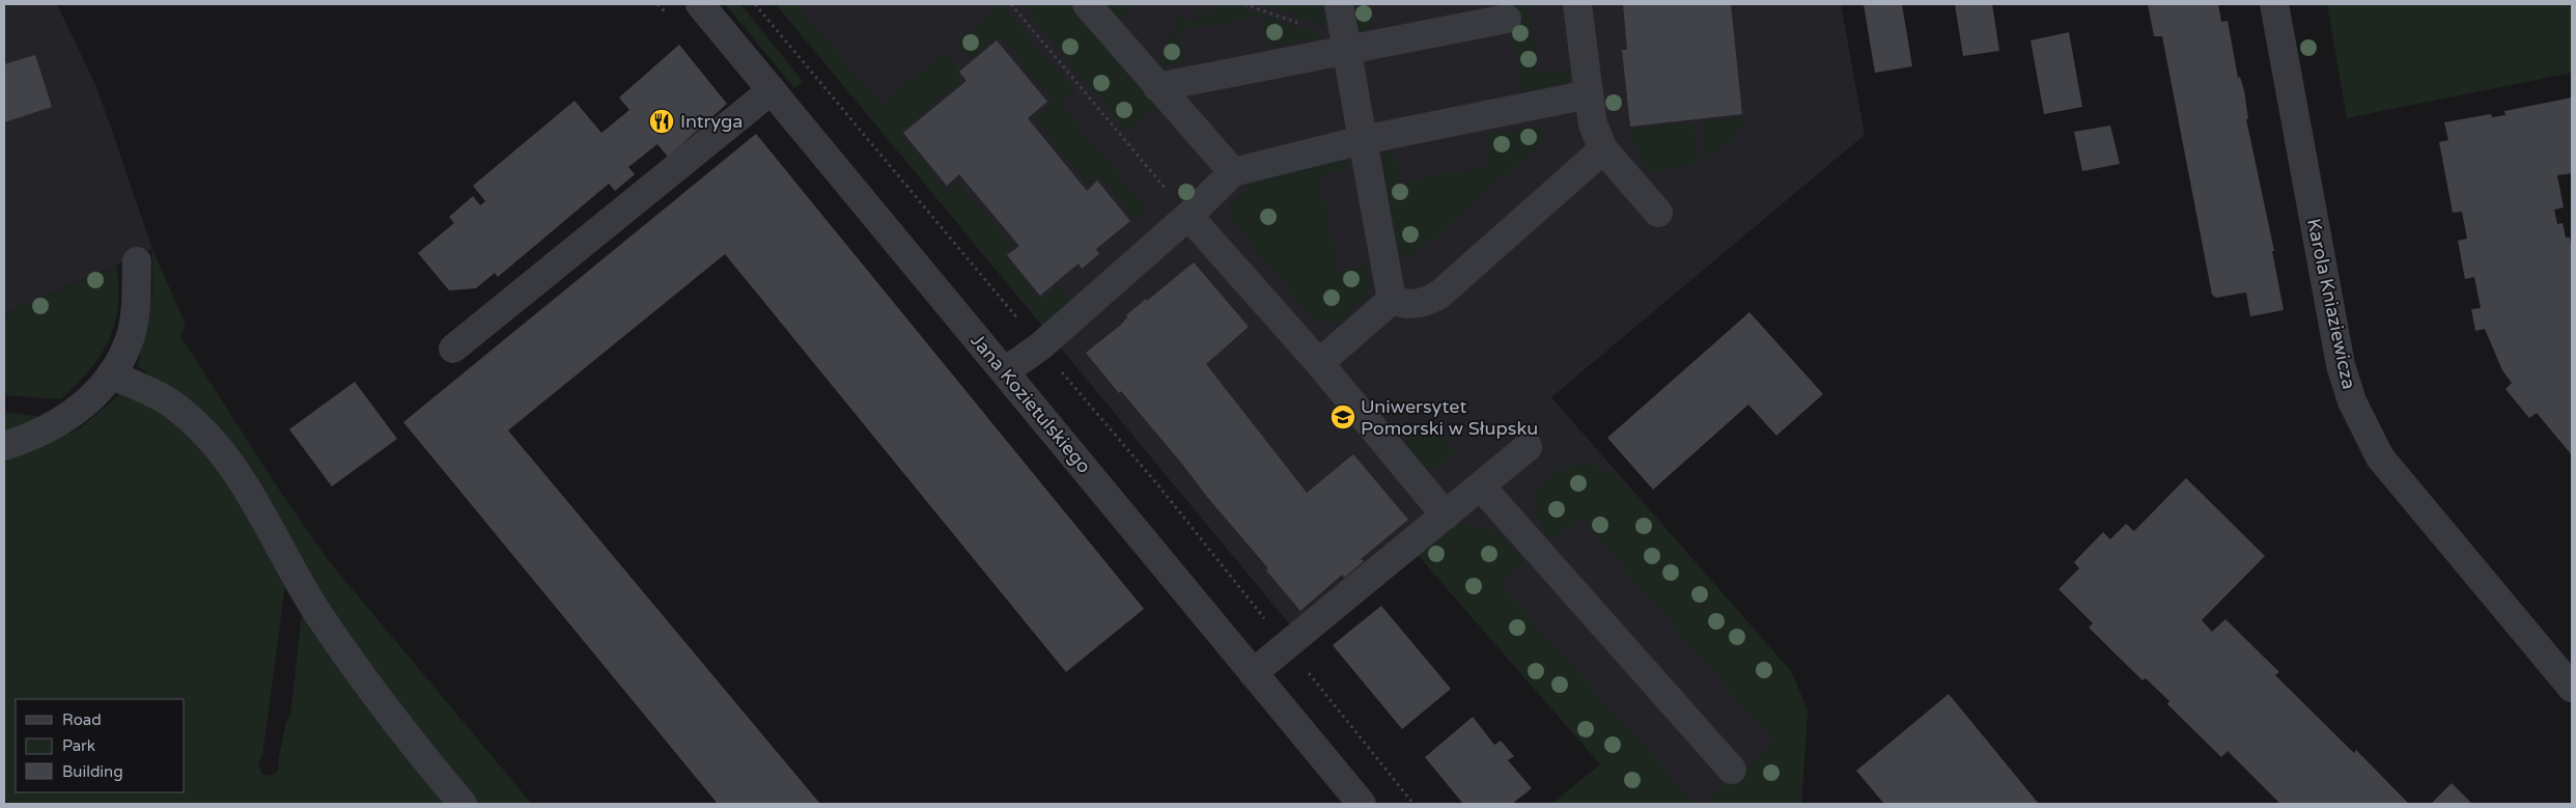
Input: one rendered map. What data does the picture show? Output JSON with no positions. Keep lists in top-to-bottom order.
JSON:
{
  "streets": {
    "street": ["Karola Kniaziewicza", "Jana Kozietulskiego"]
  },
  "places": {
    "restaurant": ["Intryga"],
    "school or university": ["Uniwersytet Pomorski w Słupsku"]
  },
  "legend": ["Road", "Park", "Building"]
}
